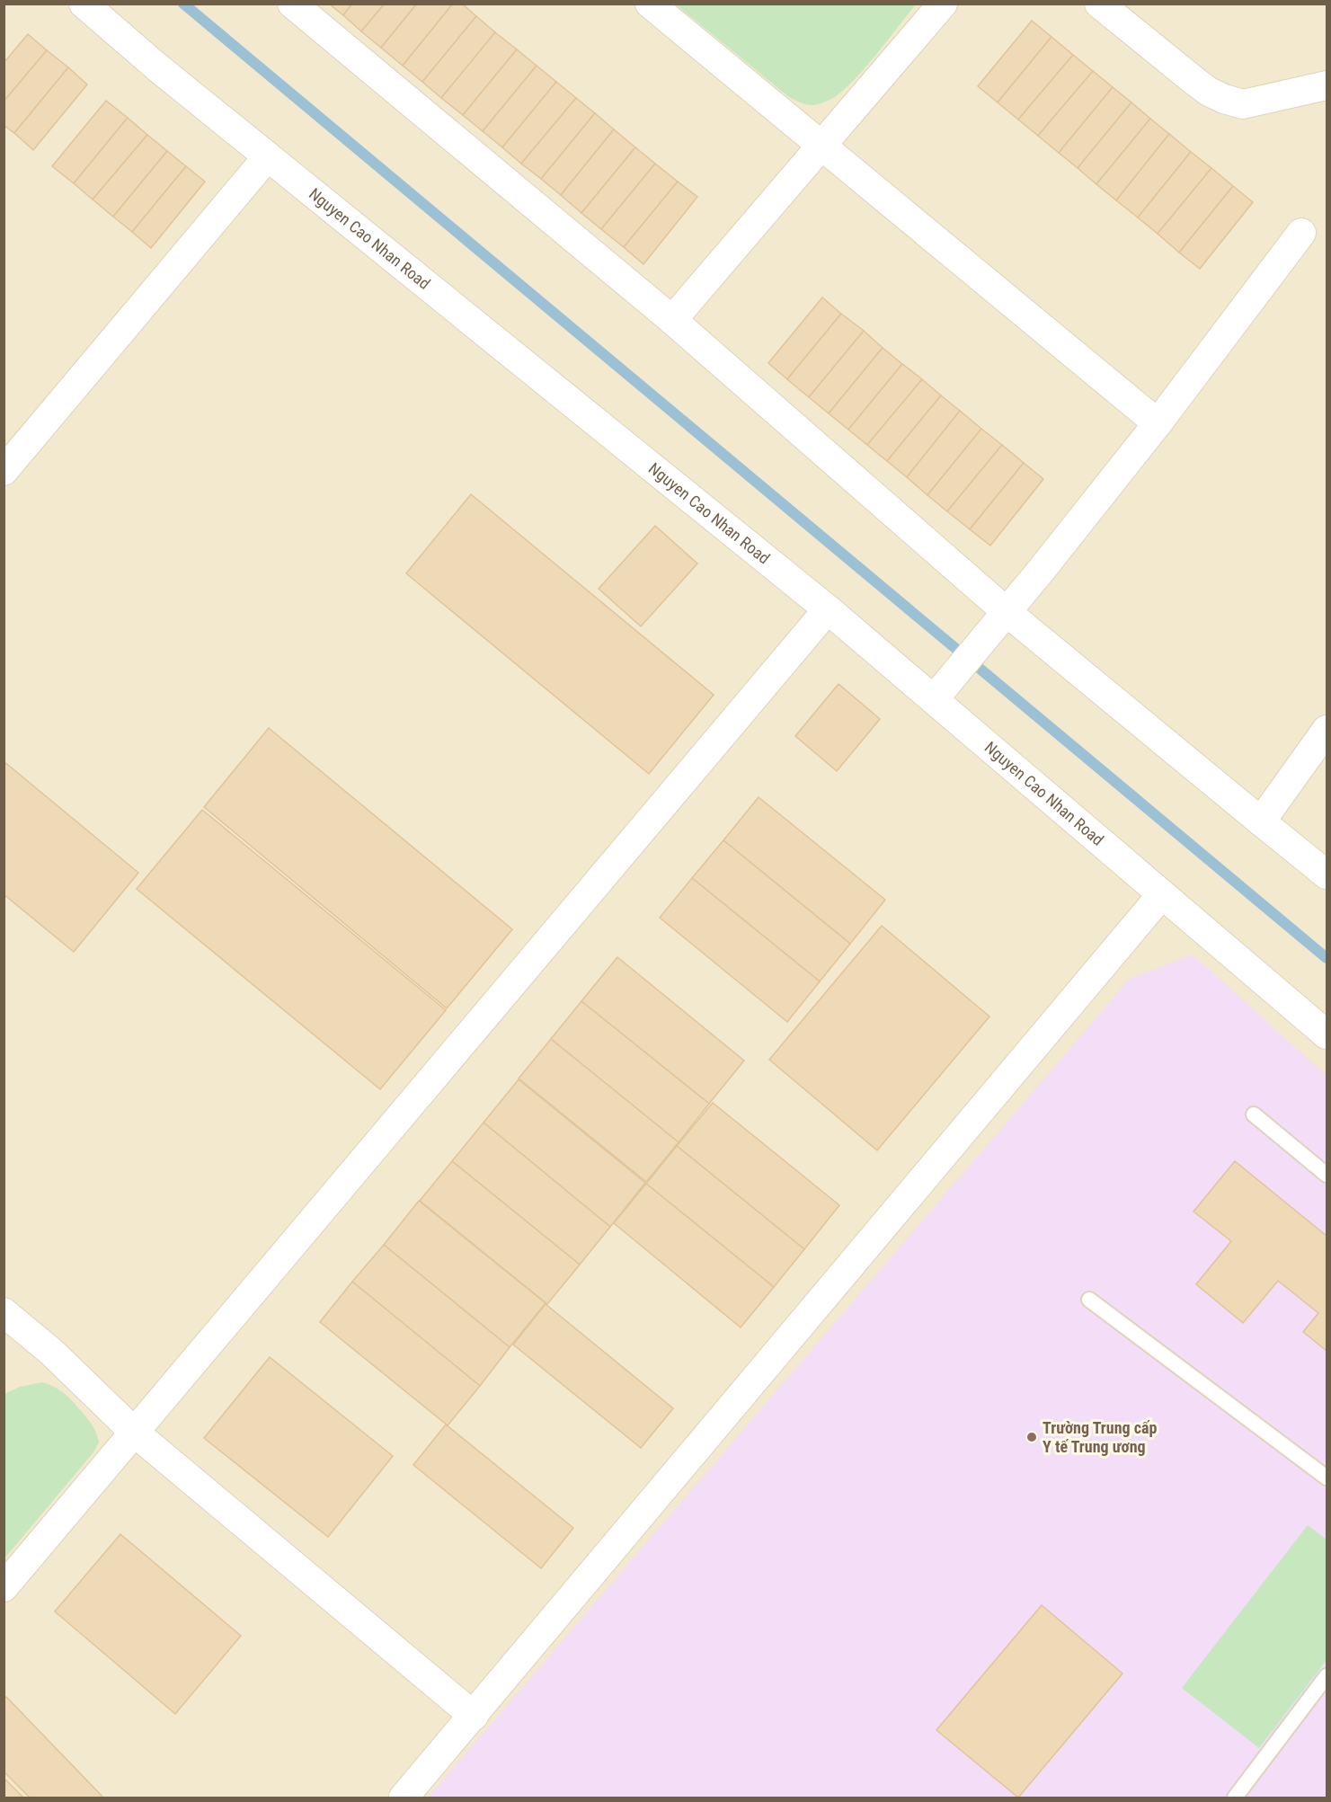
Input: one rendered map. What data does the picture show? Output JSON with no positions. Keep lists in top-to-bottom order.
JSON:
{
  "streets": {
    "street": ["Nguyen Cao Nhan Road"]
  },
  "places": ["Trường Trung cấp Y tế Trung ương"]
}
